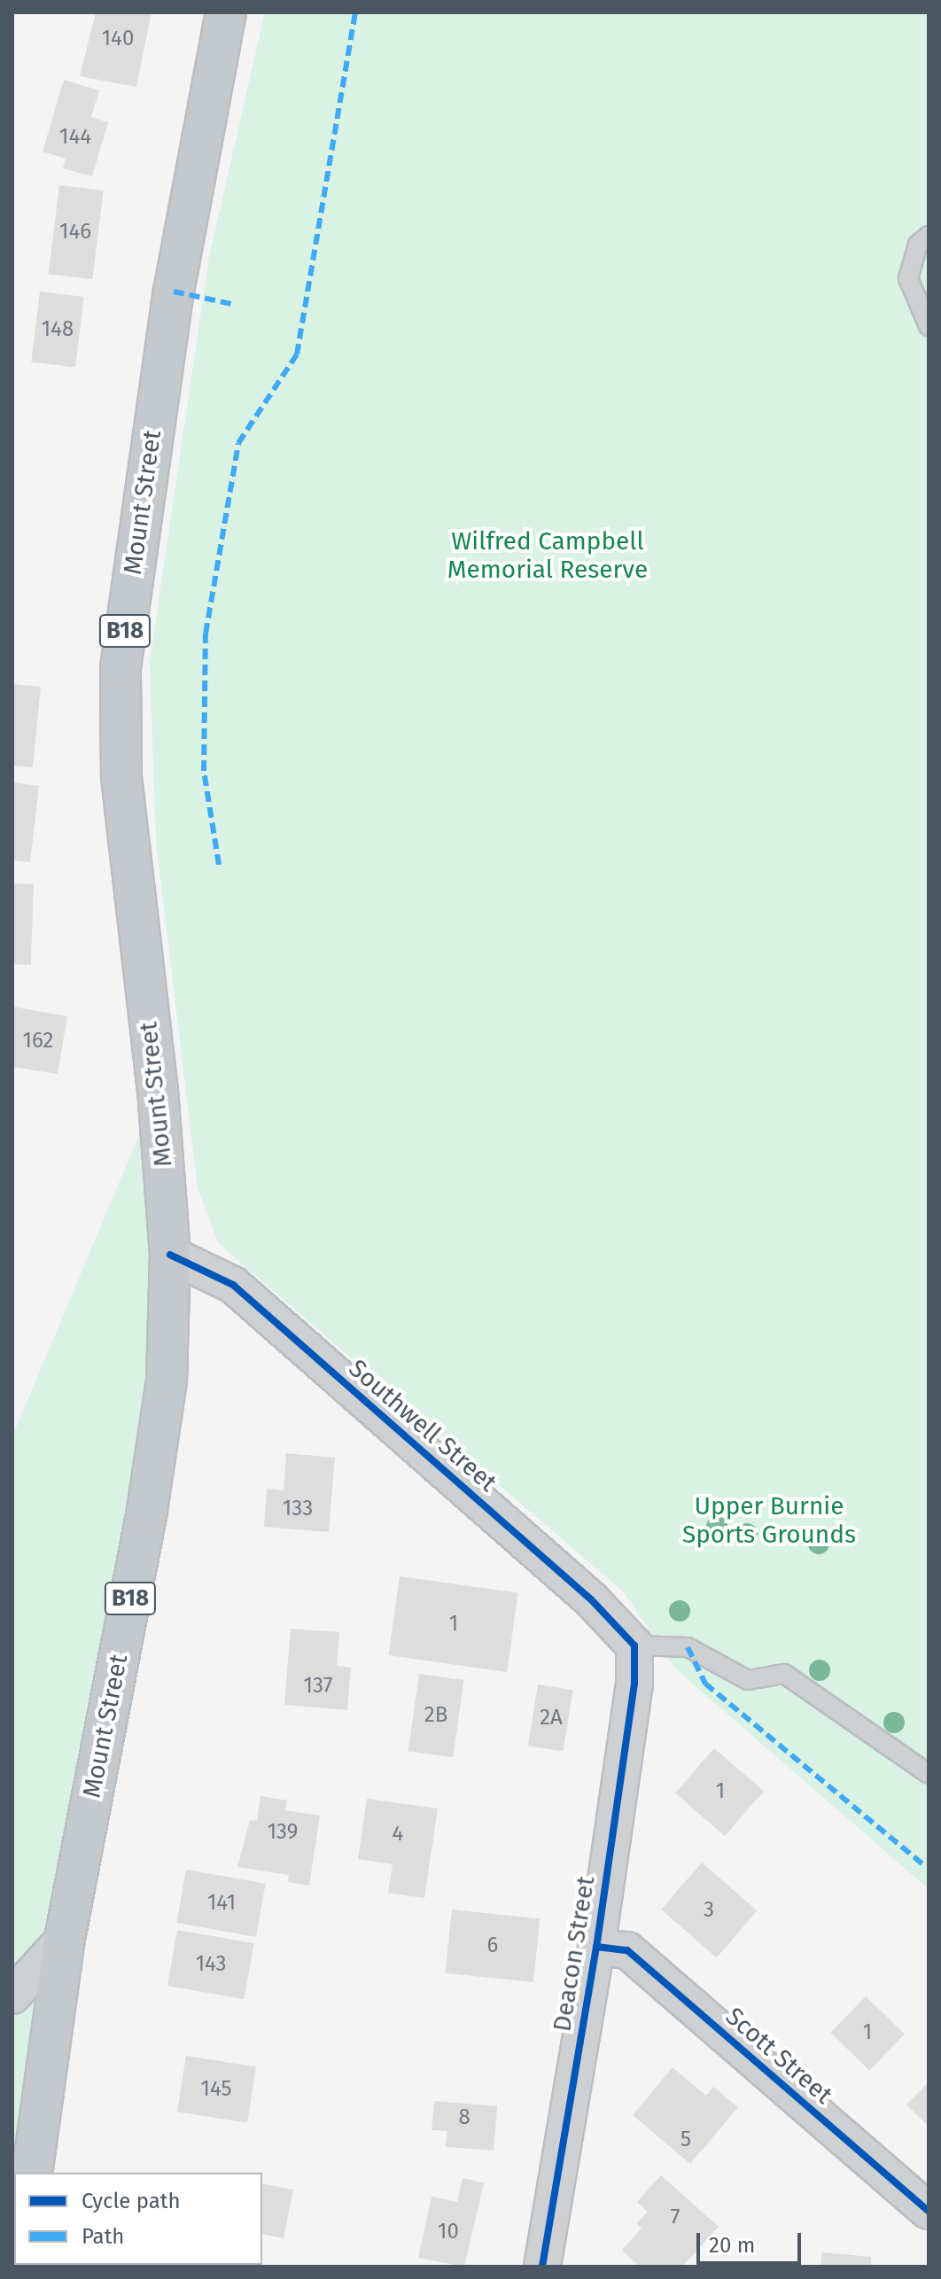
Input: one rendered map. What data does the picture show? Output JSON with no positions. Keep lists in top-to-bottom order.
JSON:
{
  "streets": {
    "highway": ["Mount Street", "B18"],
    "street": ["Southwell Street", "Deacon Street", "Scott Street"]
  },
  "crossings": [
    ["Mount Street", "Southwell Street"],
    ["Southwell Street", "Deacon Street"],
    ["Deacon Street", "Scott Street"]
  ],
  "parks": ["Wilfred Campbell Memorial Reserve", "Upper Burnie Sports Grounds"],
  "house_numbers": [
    "140",
    "144",
    "146",
    "148",
    "162",
    "133",
    "1",
    "137",
    "2B",
    "2A",
    "1",
    "139",
    "4",
    "141",
    "3",
    "6",
    "143",
    "1",
    "145",
    "8",
    "5",
    "7",
    "10"
  ],
  "legend": ["Cycle path", "Path"],
  "scale_bar": "20 m"
}
